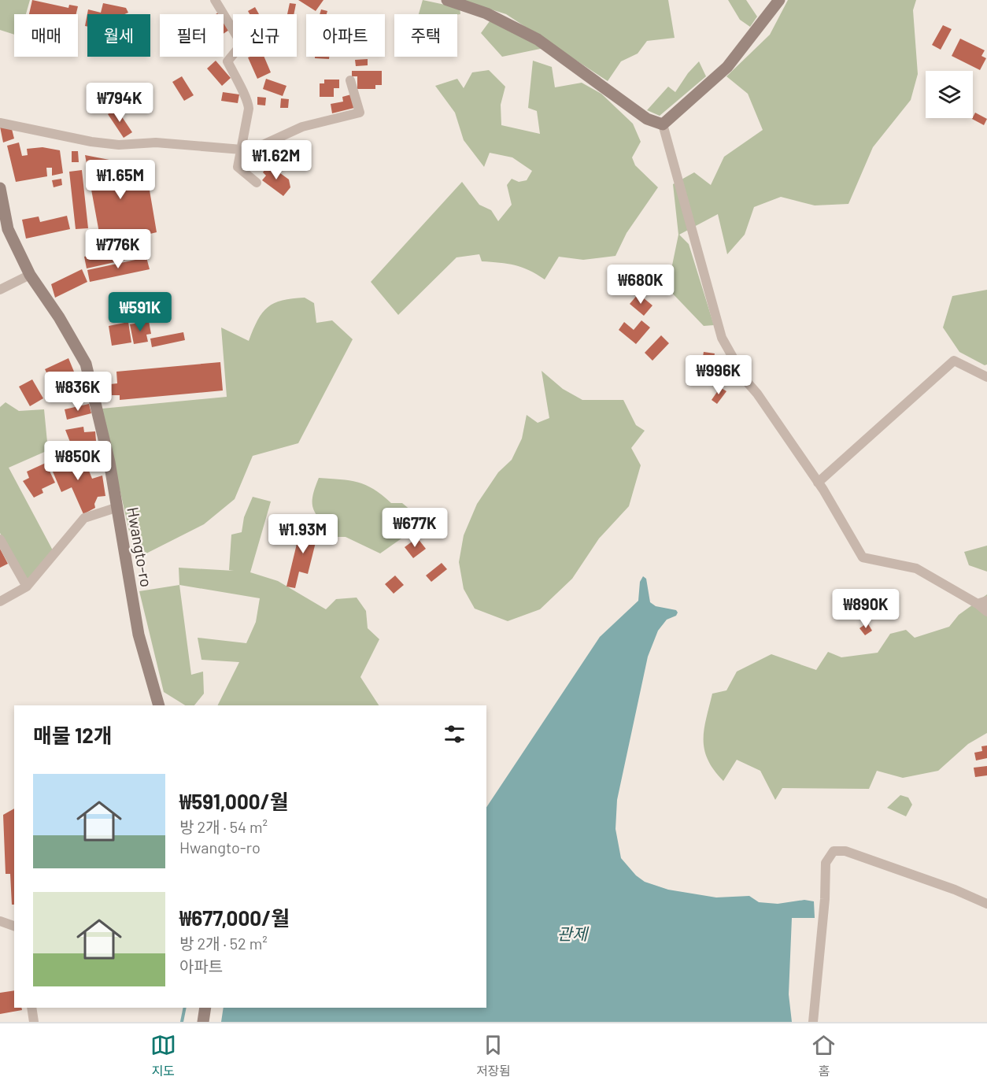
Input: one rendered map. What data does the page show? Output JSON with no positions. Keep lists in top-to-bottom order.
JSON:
{
  "streets": {
    "main road": ["Hwangto-ro"]
  },
  "water": ["관제"],
  "page": {
    "chip": [
      "매매",
      "월세",
      "필터",
      "신규",
      "아파트",
      "주택"
    ],
    "price": [
      "₩794K",
      "₩1.62M",
      "₩1.65M",
      "₩776K",
      "₩680K",
      "₩591K",
      "₩996K",
      "₩836K",
      "₩850K",
      "₩677K",
      "₩1.93M",
      "₩890K"
    ],
    "heading": "매물 12개",
    "list": [
      {
        "name": "₩591,000/월",
        "note": "방 2개 · 54 m² · Hwangto-ro"
      },
      {
        "name": "₩677,000/월",
        "note": "방 2개 · 52 m² · 아파트"
      }
    ],
    "tabs": ["지도", "저장됨", "홈"]
  }
}
